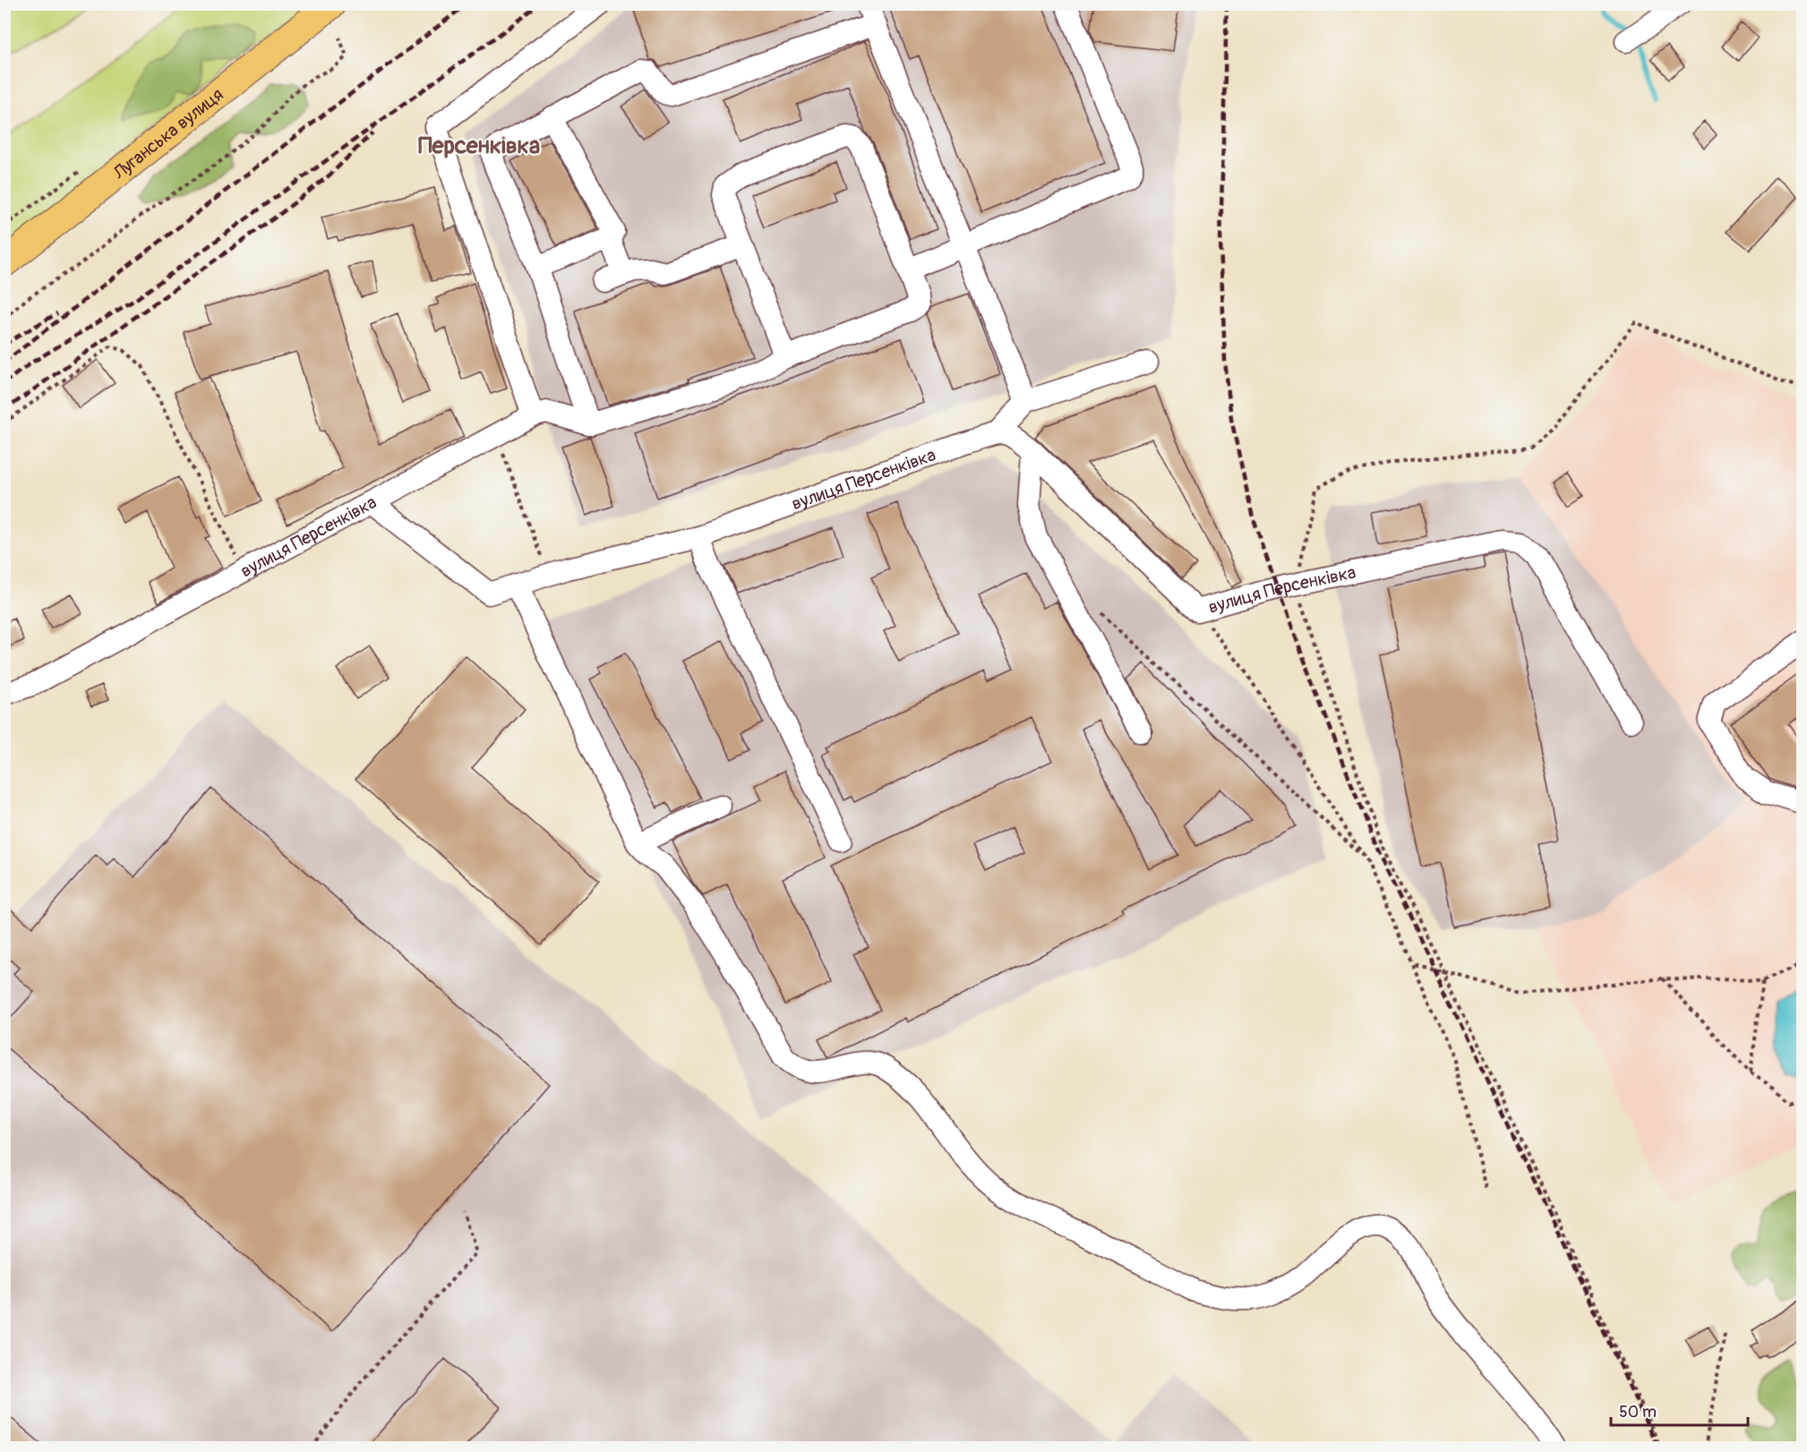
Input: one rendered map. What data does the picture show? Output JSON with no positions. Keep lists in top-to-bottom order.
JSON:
{
  "streets": {
    "main road": ["Луганська вулиця"],
    "street": ["вулиця Персенківка"]
  },
  "districts": ["Персенківка"],
  "scale_bar": "50 m"
}
